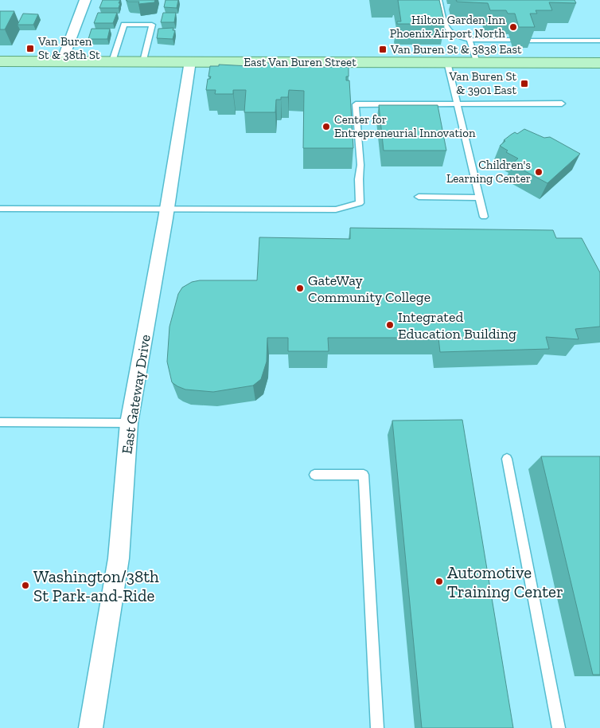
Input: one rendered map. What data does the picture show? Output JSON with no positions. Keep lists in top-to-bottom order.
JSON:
{
  "streets": {
    "main road": ["East Van Buren Street"],
    "street": ["East Gateway Drive"]
  },
  "crossings": [
    ["East Van Buren Street", "East Gateway Drive"]
  ],
  "places": {
    "other": [
      "Hilton Garden Inn Phoenix Airport North",
      "Center for Entrepreneurial Innovation",
      "Children's Learning Center",
      "GateWay Community College",
      "Integrated Education Building",
      "Automotive Training Center",
      "Washington/38th St Park-and-Ride"
    ],
    "transit": ["Van Buren St & 38th St", "Van Buren St & 3838 East", "Van Buren St & 3901 East"]
  }
}
